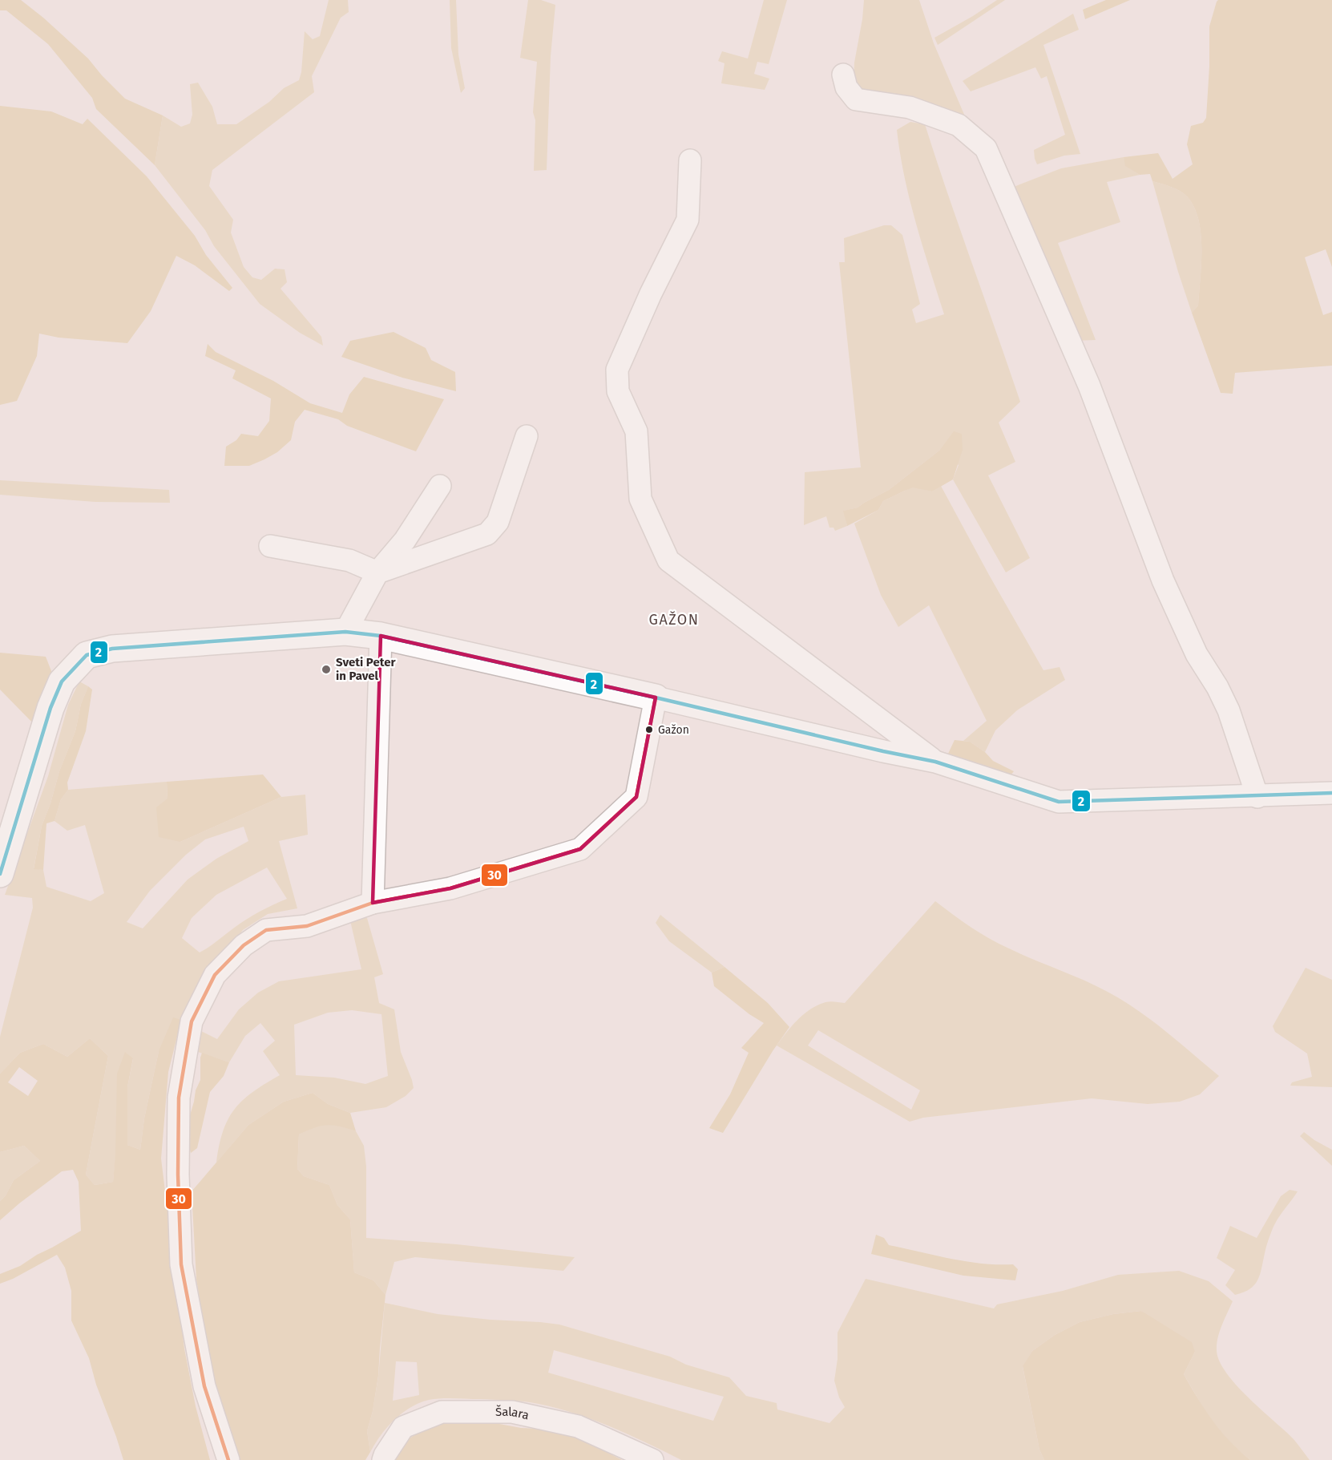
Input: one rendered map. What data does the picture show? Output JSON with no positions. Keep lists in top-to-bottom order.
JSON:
{
  "streets": {
    "street": ["Šalara"]
  },
  "districts": ["GAŽON"],
  "places": ["Sveti Peter in Pavel", "Gažon"],
  "lines": ["transit line 2", "transit line 30"]
}
